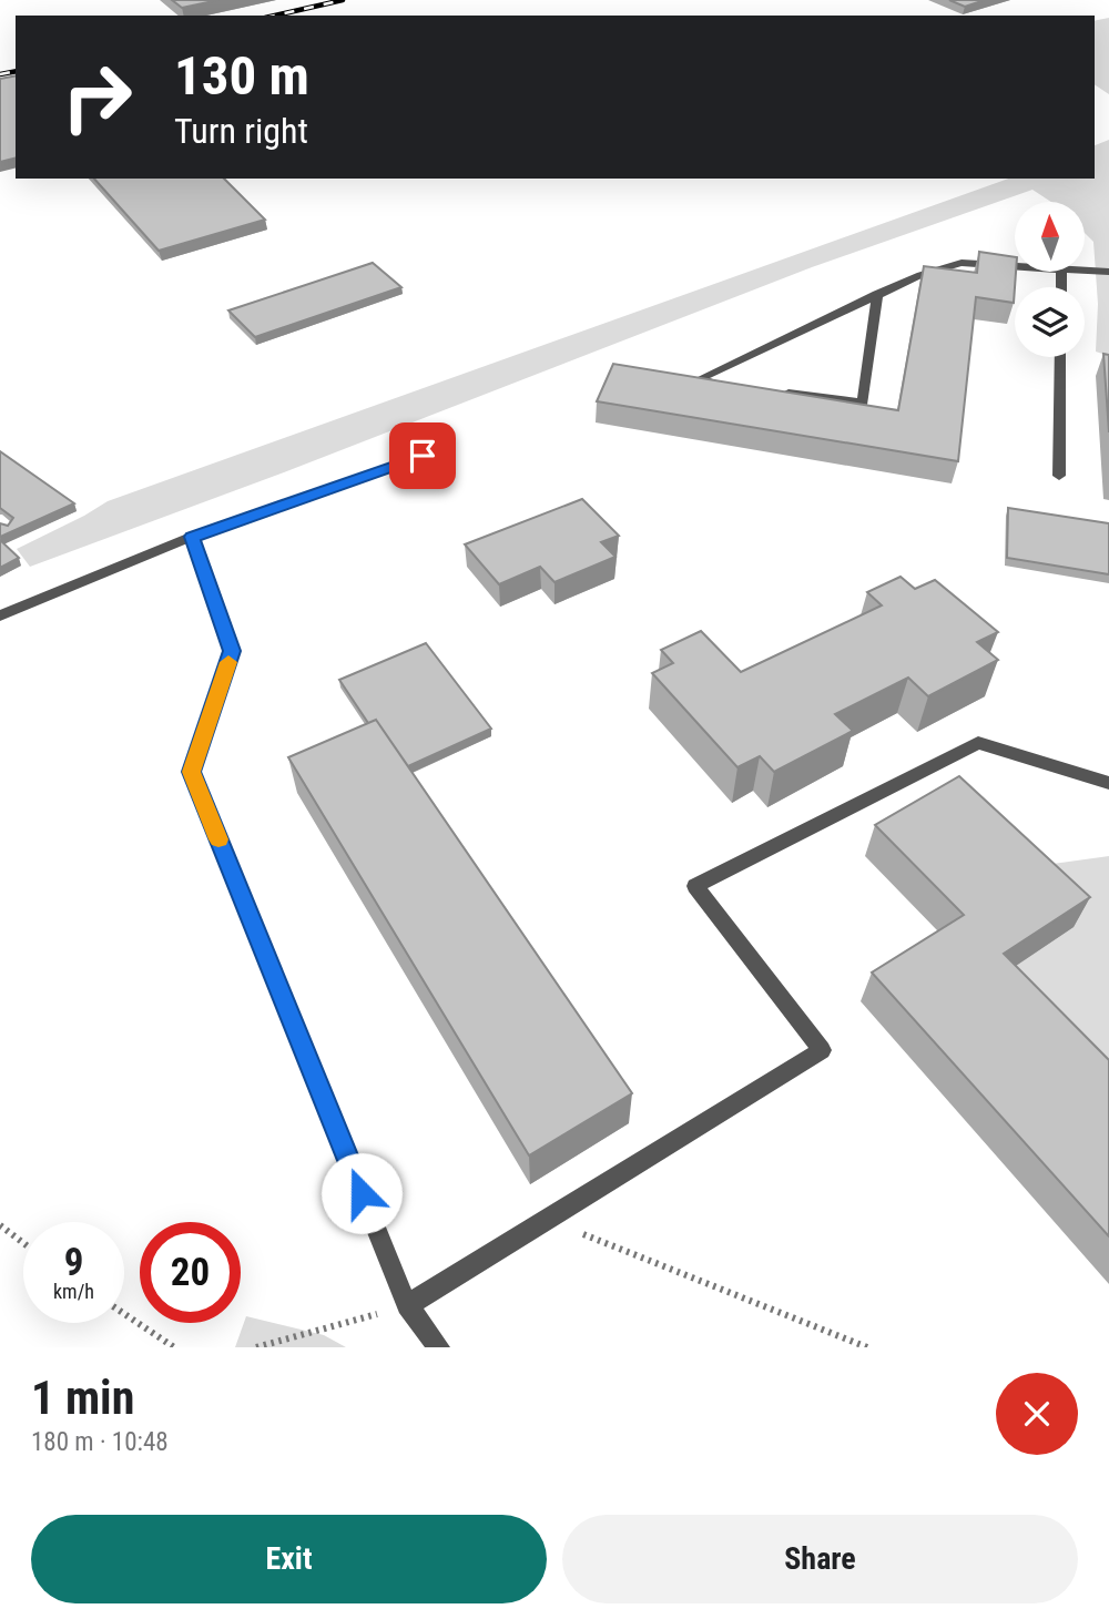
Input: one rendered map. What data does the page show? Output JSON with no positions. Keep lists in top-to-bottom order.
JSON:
{
  "north": "top",
  "page": {
    "turn": ["130 m", "Turn right"],
    "speed": "9 km/h",
    "limit": "20",
    "heading": ["1 min", "180 m · 10:48"],
    "buttons": ["Exit", "Share"]
  }
}
